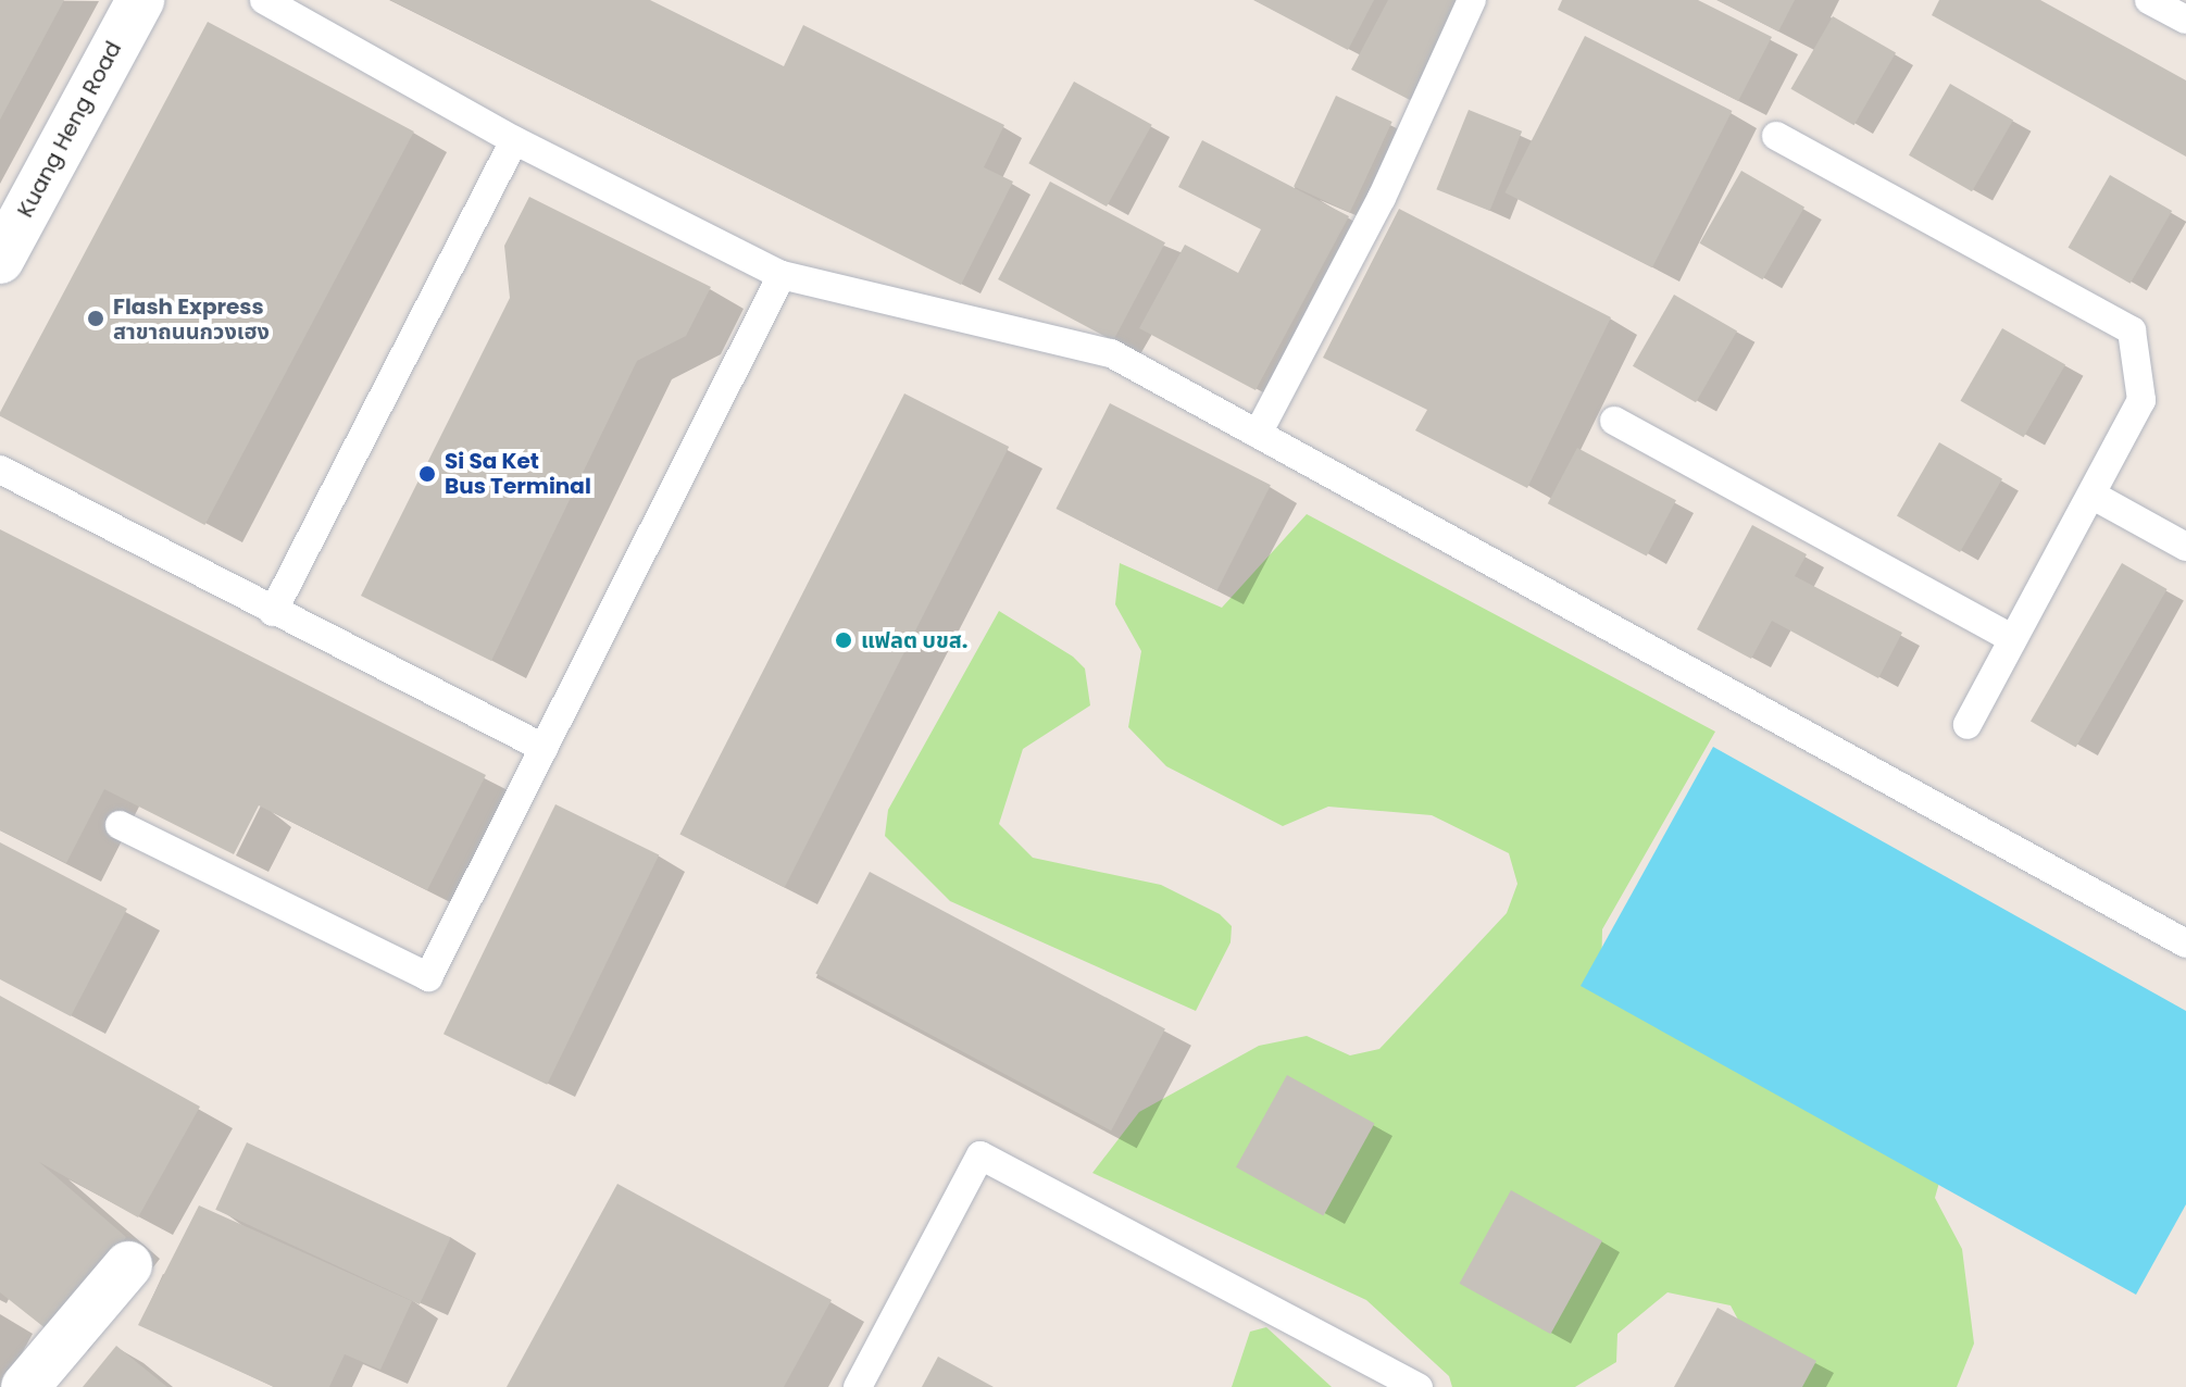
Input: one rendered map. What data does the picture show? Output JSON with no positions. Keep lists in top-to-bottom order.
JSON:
{
  "streets": {
    "street": ["Kuang Heng Road"]
  },
  "places": ["Flash Express สาขาถนนกวงเฮง", "Si Sa Ket Bus Terminal", "แฟลต บขส."]
}
